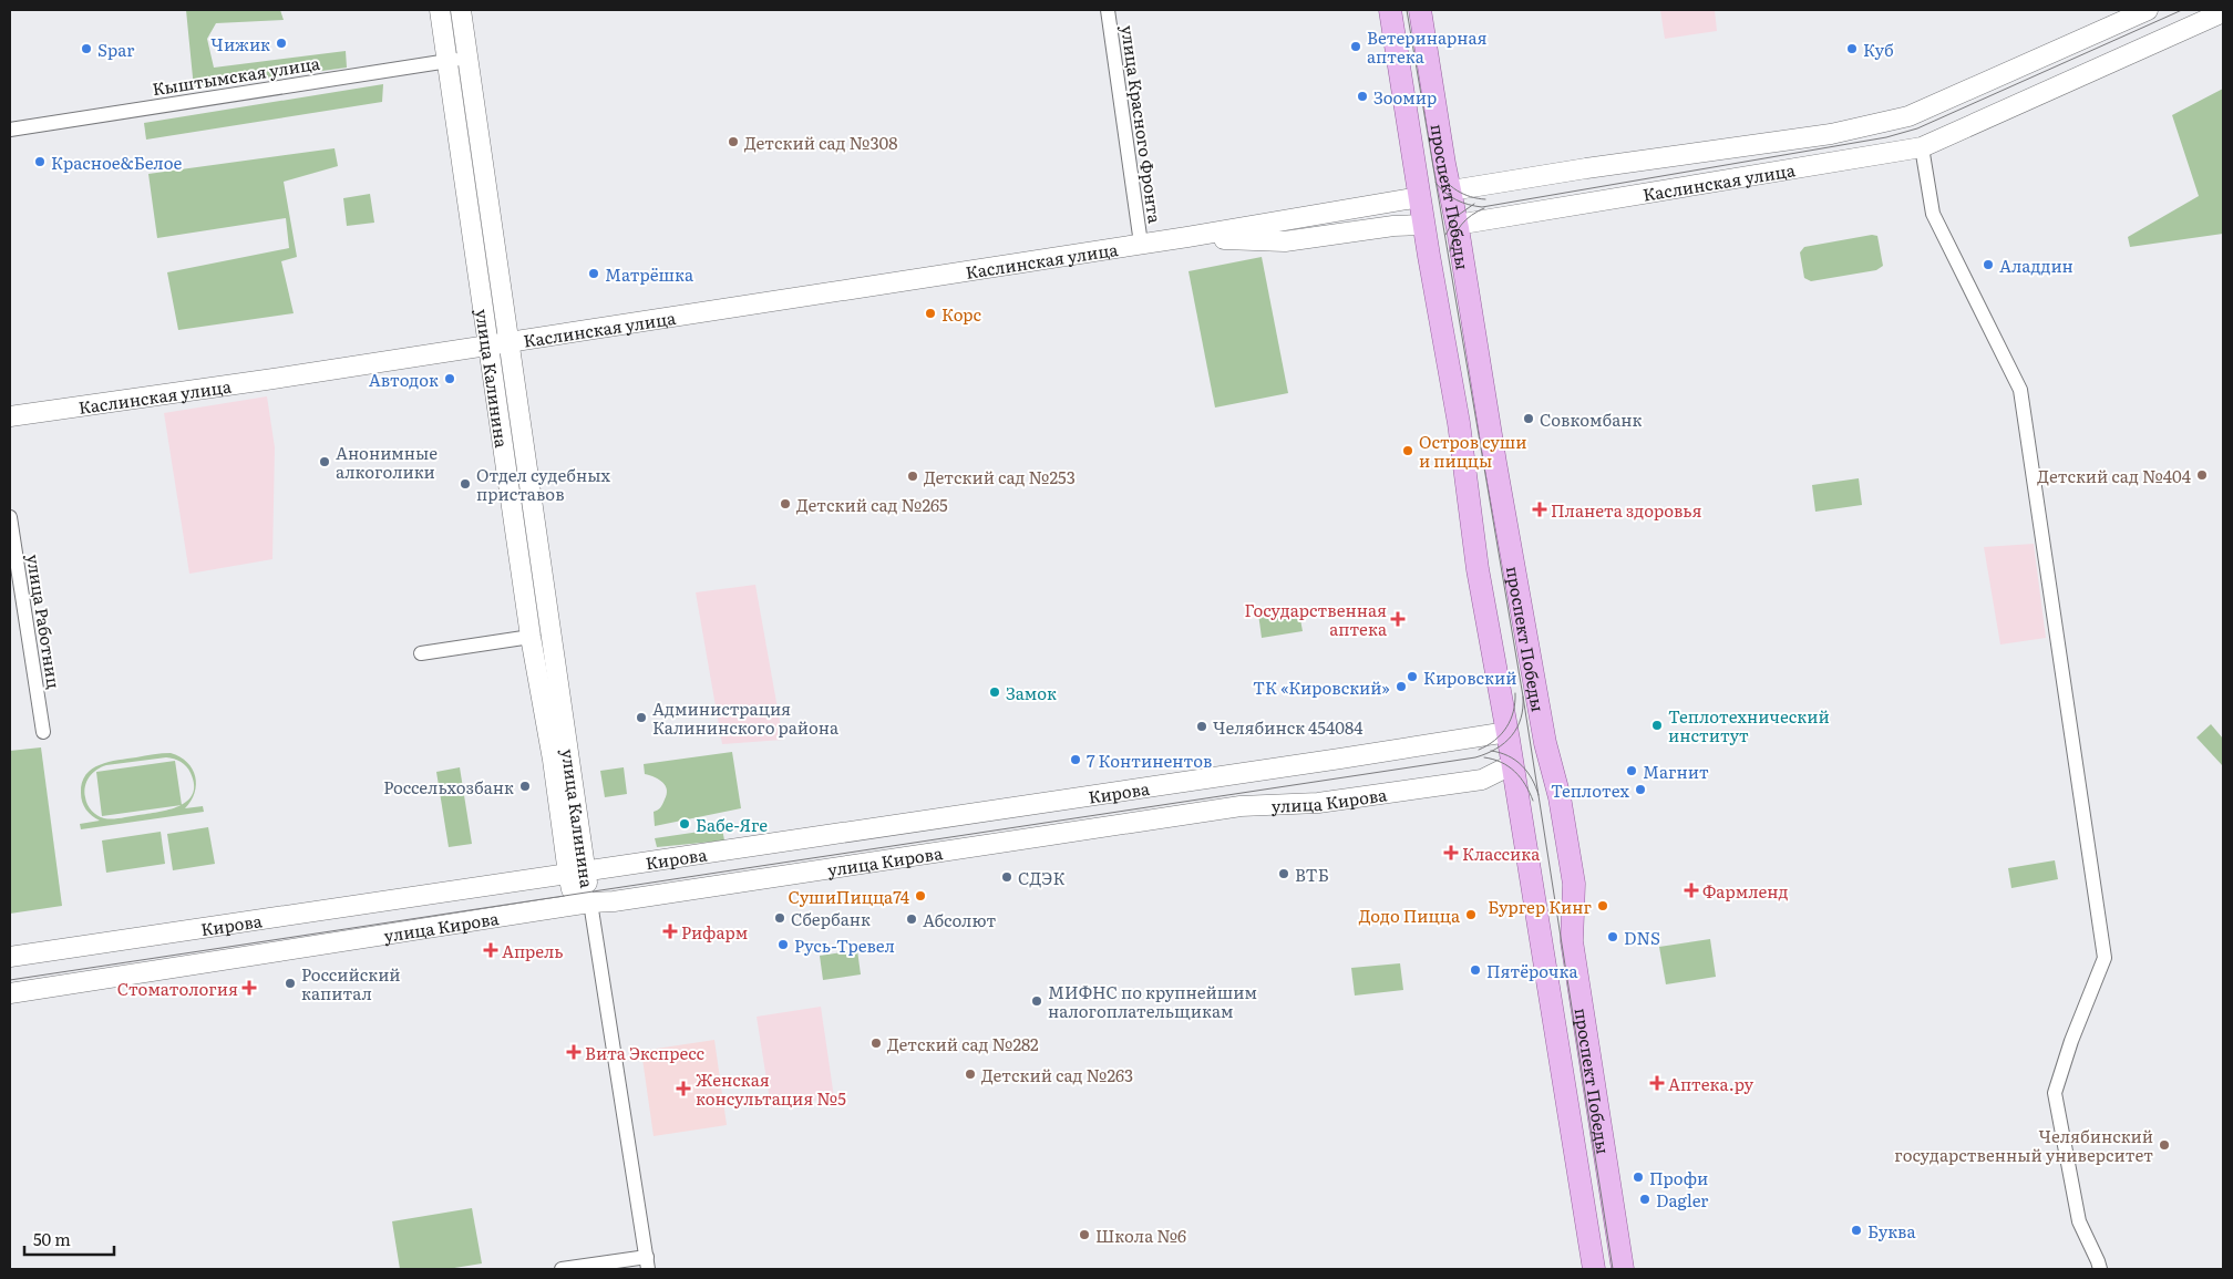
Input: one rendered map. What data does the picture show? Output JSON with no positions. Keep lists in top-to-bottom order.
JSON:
{
  "streets": {
    "main road": [
      "Каслинская улица",
      "проспект Победы",
      "улица Калинина",
      "Кирова",
      "улица Кирова"
    ],
    "street": ["Кыштымская улица", "улица Красного Фронта", "улица Работниц"]
  },
  "crossings": [
    ["Кыштымская улица", "улица Калинина"],
    ["улица Красного Фронта", "Каслинская улица"],
    ["Каслинская улица", "проспект Победы"],
    ["Каслинская улица", "улица Калинина"],
    ["проспект Победы", "Кирова"],
    ["проспект Победы", "улица Кирова"],
    ["улица Калинина", "Кирова"],
    ["улица Калинина", "улица Кирова"]
  ],
  "places": {
    "other": [
      "Чижик",
      "Ветеринарная аптека",
      "Spar",
      "Куб",
      "Зоомир",
      "Детский сад №308",
      "Красное&Белое",
      "Аладдин",
      "Матрёшка",
      "Корс",
      "Автодок",
      "Совкомбанк",
      "Остров суши и пиццы",
      "Анонимные алкоголики",
      "Детский сад №404",
      "Детский сад №253",
      "Отдел судебных приставов",
      "Детский сад №265",
      "Кировский",
      "ТК «Кировский»",
      "Замок",
      "Администрация Калининского района",
      "Теплотехнический институт",
      "Челябинск 454084",
      "7 Континентов",
      "Магнит",
      "Россельхозбанк",
      "Теплотех",
      "Бабе-Яге",
      "ВТБ",
      "СДЭК",
      "СушиПицца74",
      "Бургер Кинг",
      "Додо Пицца",
      "Сбербанк",
      "Абсолют",
      "DNS",
      "Русь-Тревел",
      "Пятёрочка",
      "Российский капитал",
      "МИФНС по крупнейшим налогоплательщикам",
      "Детский сад №282",
      "Детский сад №263",
      "Челябинский государственный университет",
      "Профи",
      "Dagler",
      "Буква",
      "Школа №6"
    ],
    "health": [
      "Планета здоровья",
      "Государственная аптека",
      "Классика",
      "Фармленд",
      "Рифарм",
      "Апрель",
      "Стоматология",
      "Вита Экспресс",
      "Аптека.ру",
      "Женская консультация №5"
    ]
  },
  "scale_bar": "50 m"
}
